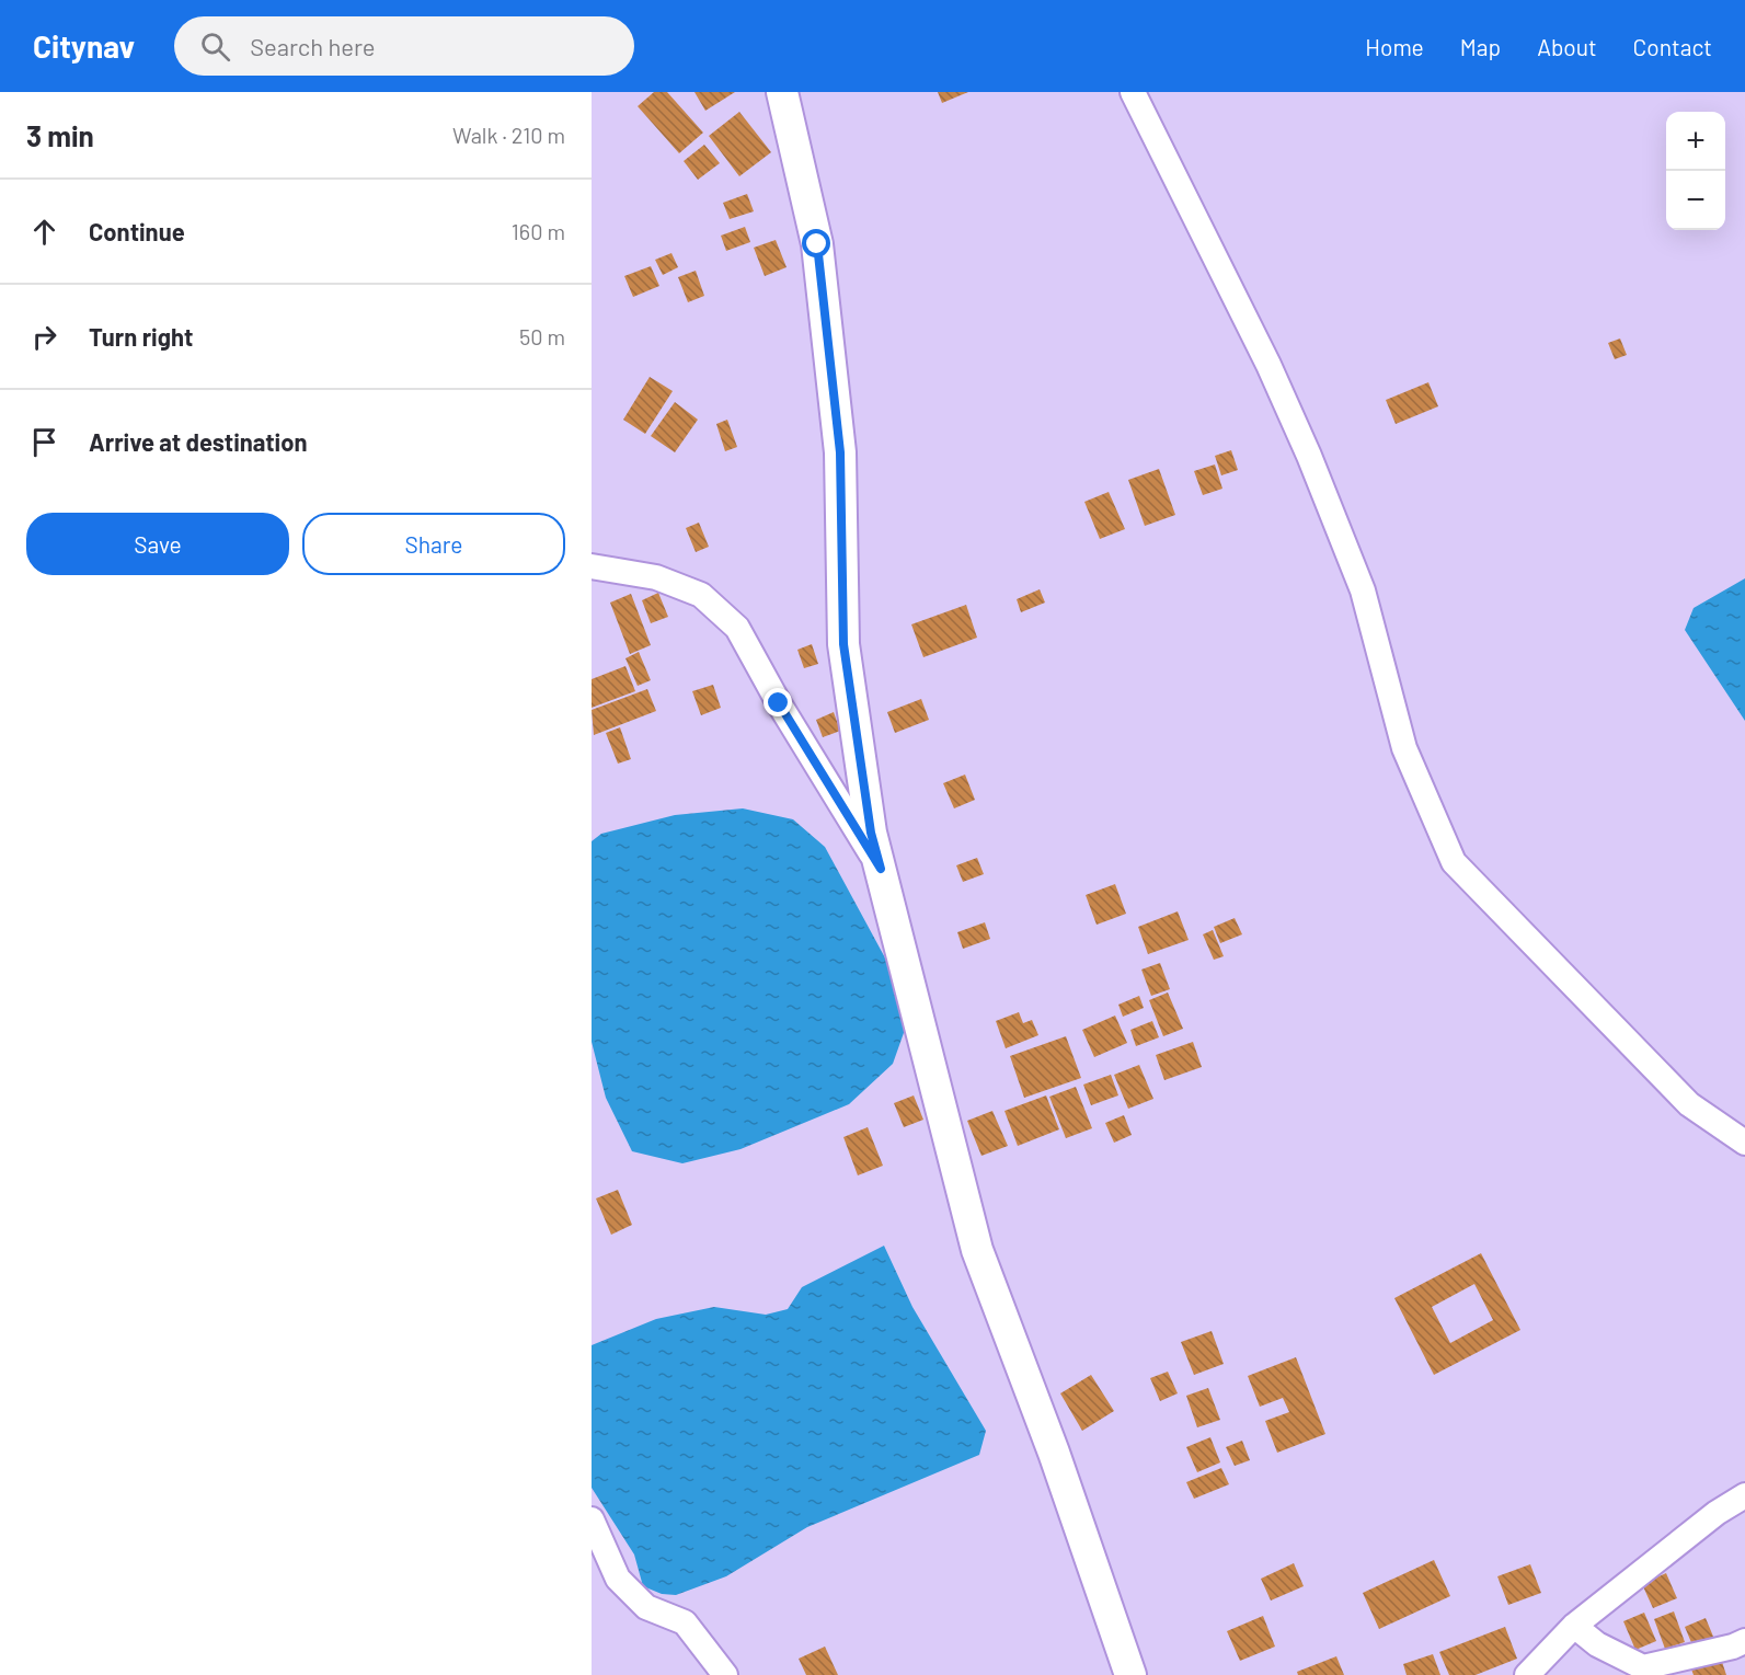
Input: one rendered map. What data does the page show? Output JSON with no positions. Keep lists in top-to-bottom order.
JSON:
{
  "page": {
    "header": "Citynav",
    "search": "Search here",
    "nav": [
      "Home",
      "Map",
      "About",
      "Contact"
    ],
    "heading": ["3 min", "Walk · 210 m"],
    "map_buttons": ["+", "−"],
    "list": [
      ["Continue", "160 m"],
      ["Turn right", "50 m"],
      "Arrive at destination"
    ],
    "buttons": ["Save", "Share"]
  }
}
